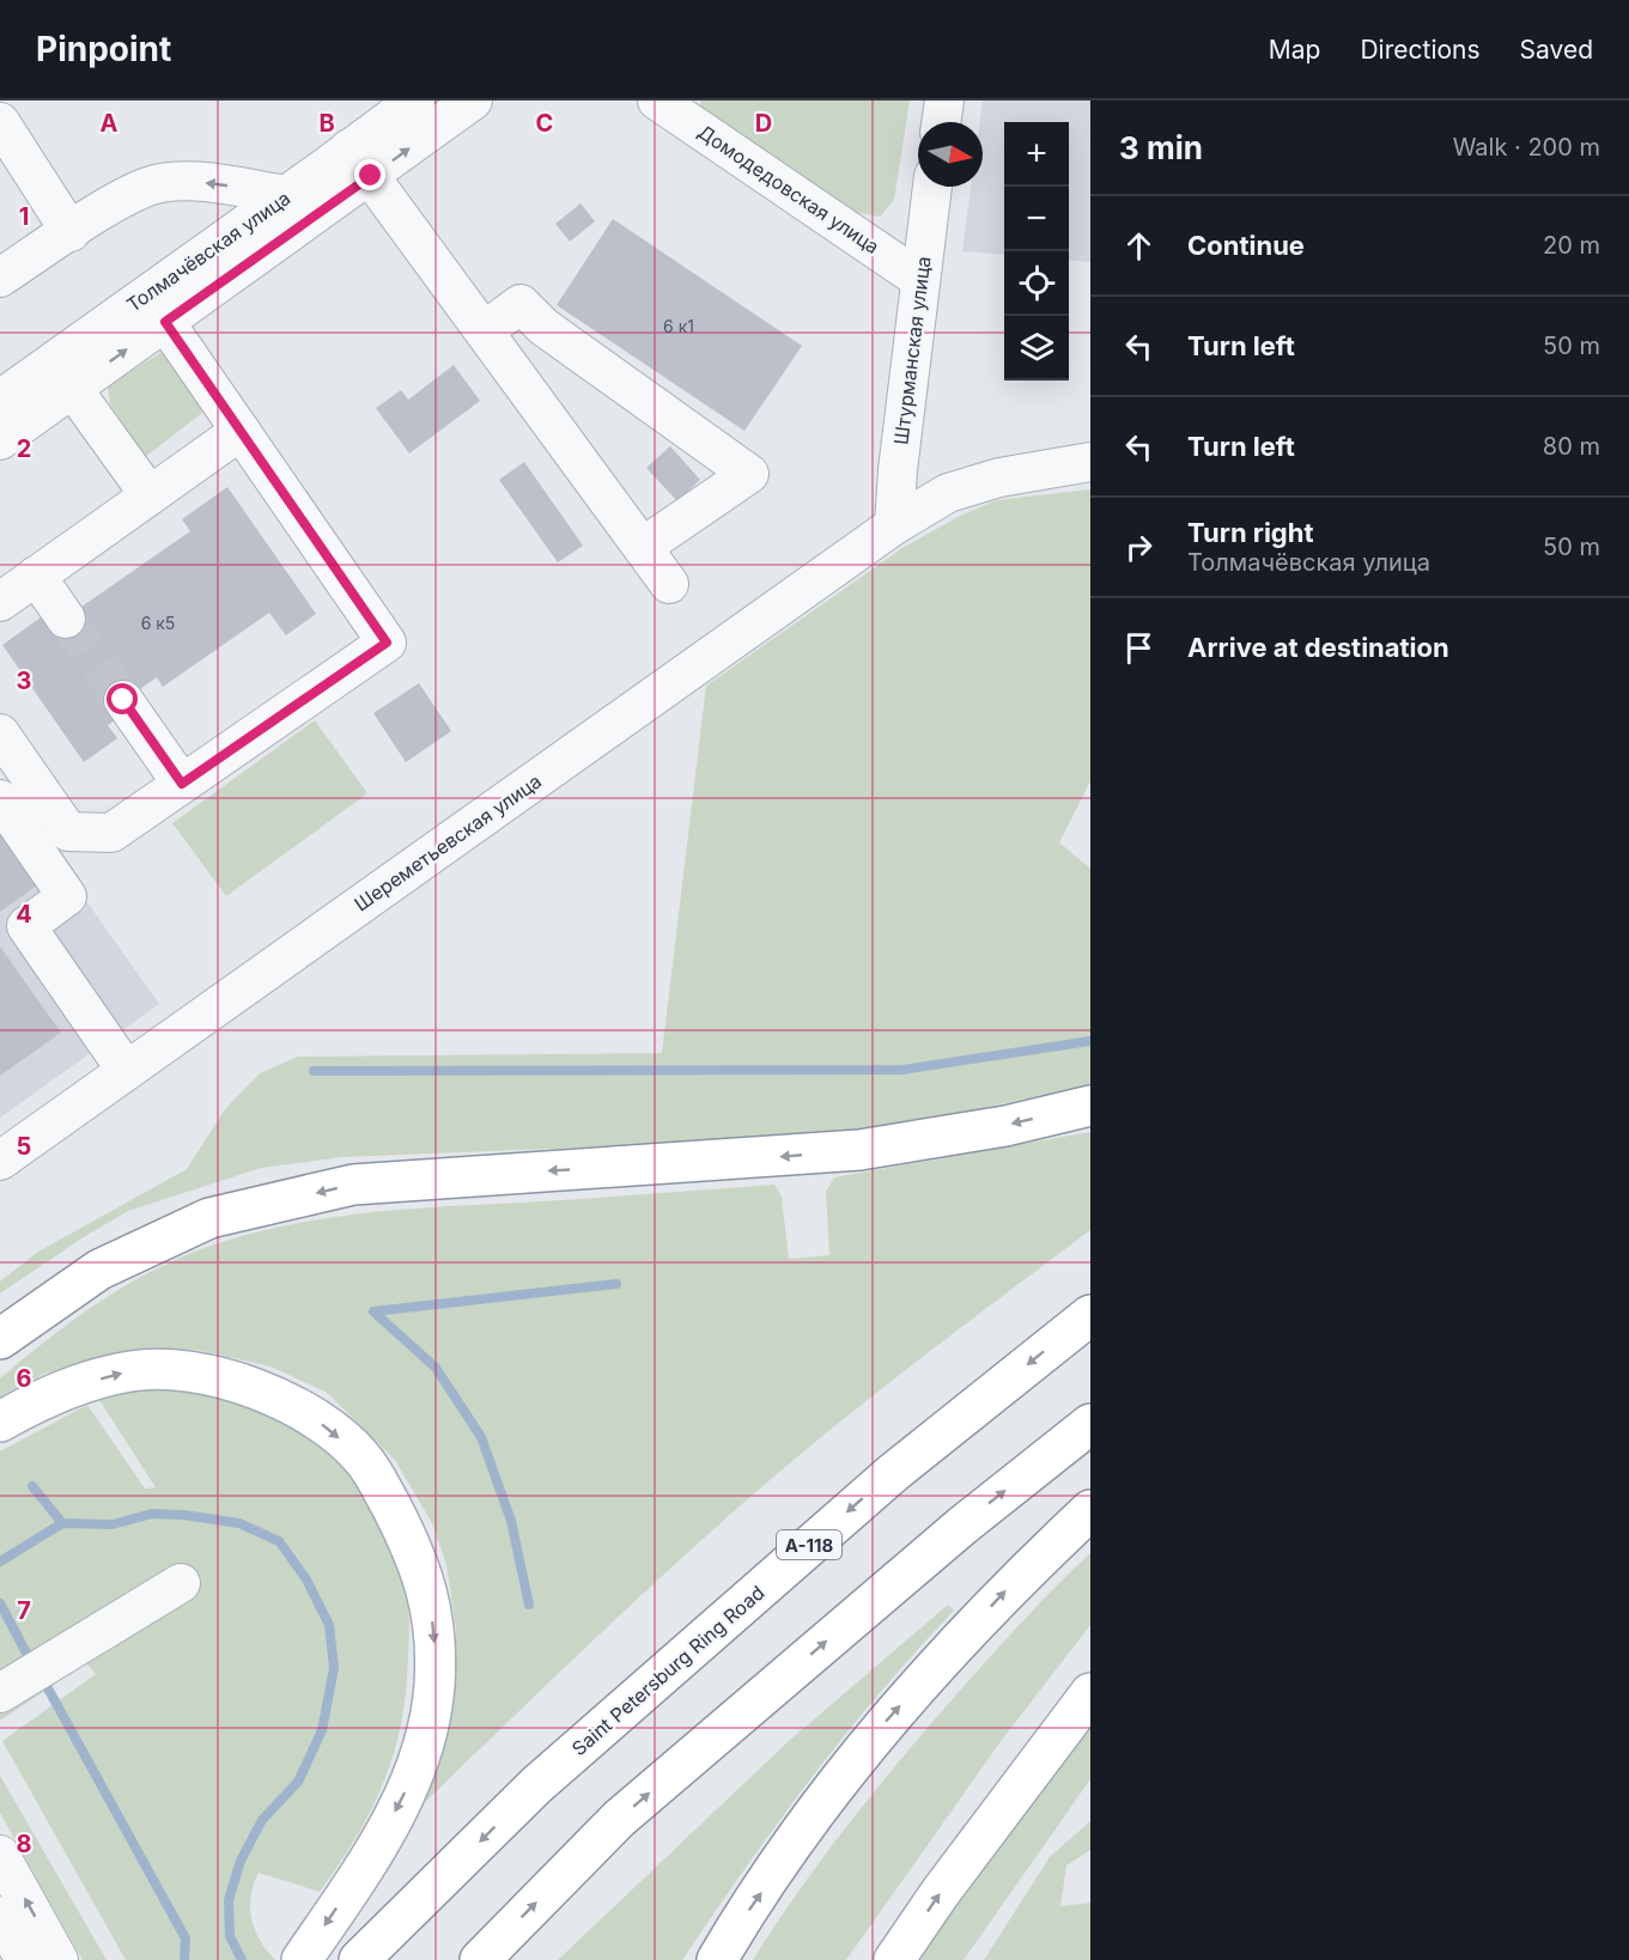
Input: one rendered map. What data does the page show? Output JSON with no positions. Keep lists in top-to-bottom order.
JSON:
{
  "streets": {
    "main road": ["А-118", "Saint Petersburg Ring Road"],
    "street": [
      "Домодедовская улица",
      "Толмачёвская улица",
      "Штурманская улица",
      "Шереметьевская улица"
    ]
  },
  "crossings": [
    ["Домодедовская улица", "Штурманская улица"],
    ["Штурманская улица", "Шереметьевская улица"]
  ],
  "house_numbers": ["6 к1", "6 к5"],
  "north": "right",
  "page": {
    "header": "Pinpoint",
    "nav": ["Map", "Directions", "Saved"],
    "heading": ["3 min", "Walk · 200 m"],
    "map_buttons": ["+", "−"],
    "list": [
      ["Continue", "20 m"],
      ["Turn left", "50 m"],
      ["Turn left", "80 m"],
      ["Turn right", "Толмачёвская улица", "50 m"],
      "Arrive at destination"
    ]
  },
  "grid": {
    "columns": [
      "A",
      "B",
      "C",
      "D"
    ],
    "rows": [
      "1",
      "2",
      "3",
      "4",
      "5",
      "6",
      "7",
      "8"
    ]
  }
}
